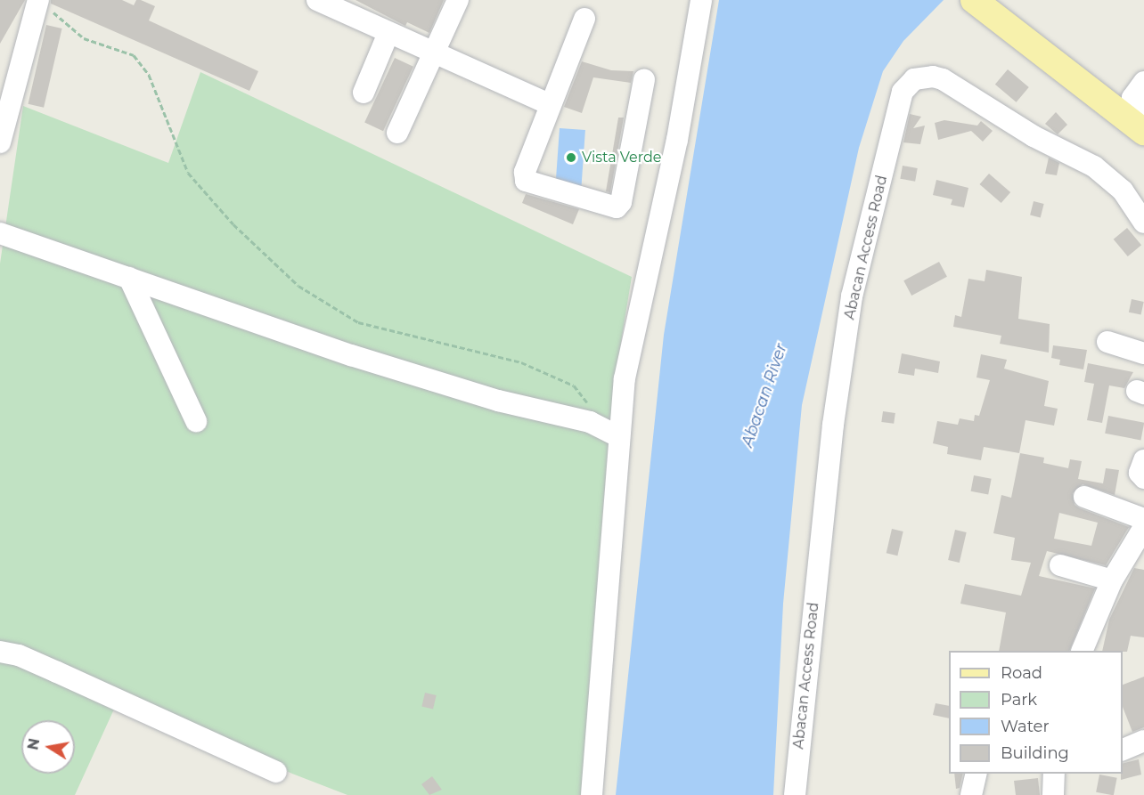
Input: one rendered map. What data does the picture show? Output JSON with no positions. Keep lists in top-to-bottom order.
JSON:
{
  "streets": {
    "street": ["Abacan Access Road"]
  },
  "water": ["Abacan River"],
  "places": ["Vista Verde"],
  "legend": [
    "Road",
    "Park",
    "Water",
    "Building"
  ],
  "north": "left"
}
